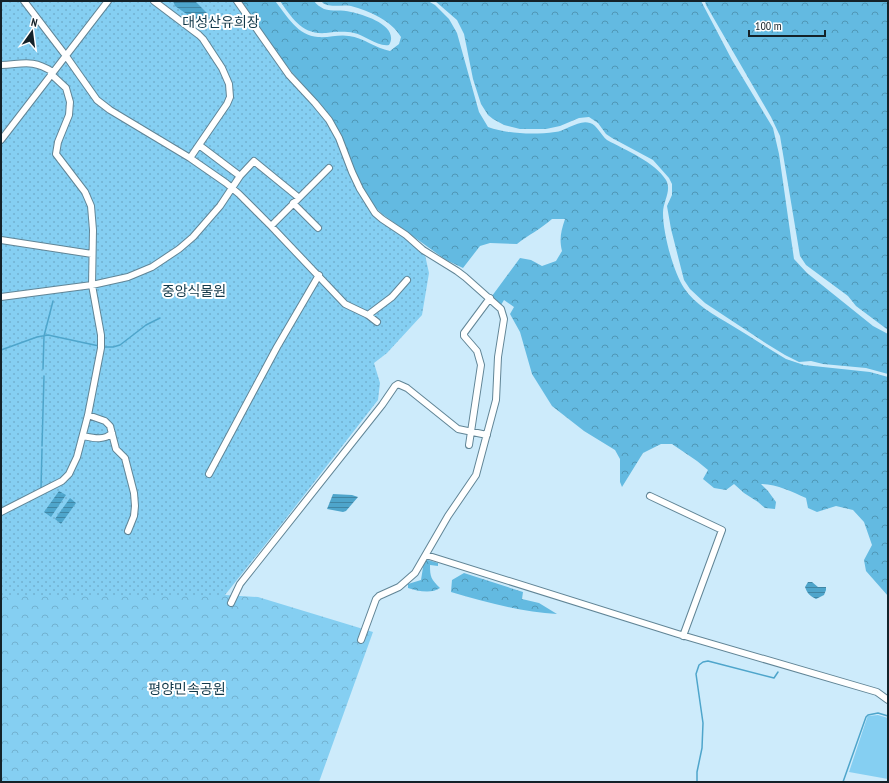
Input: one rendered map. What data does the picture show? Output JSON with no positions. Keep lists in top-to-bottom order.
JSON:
{
  "parks": ["대성산유희장", "중앙식물원", "평양민속공원"],
  "scale_bar": "100 m",
  "north": "top"
}
